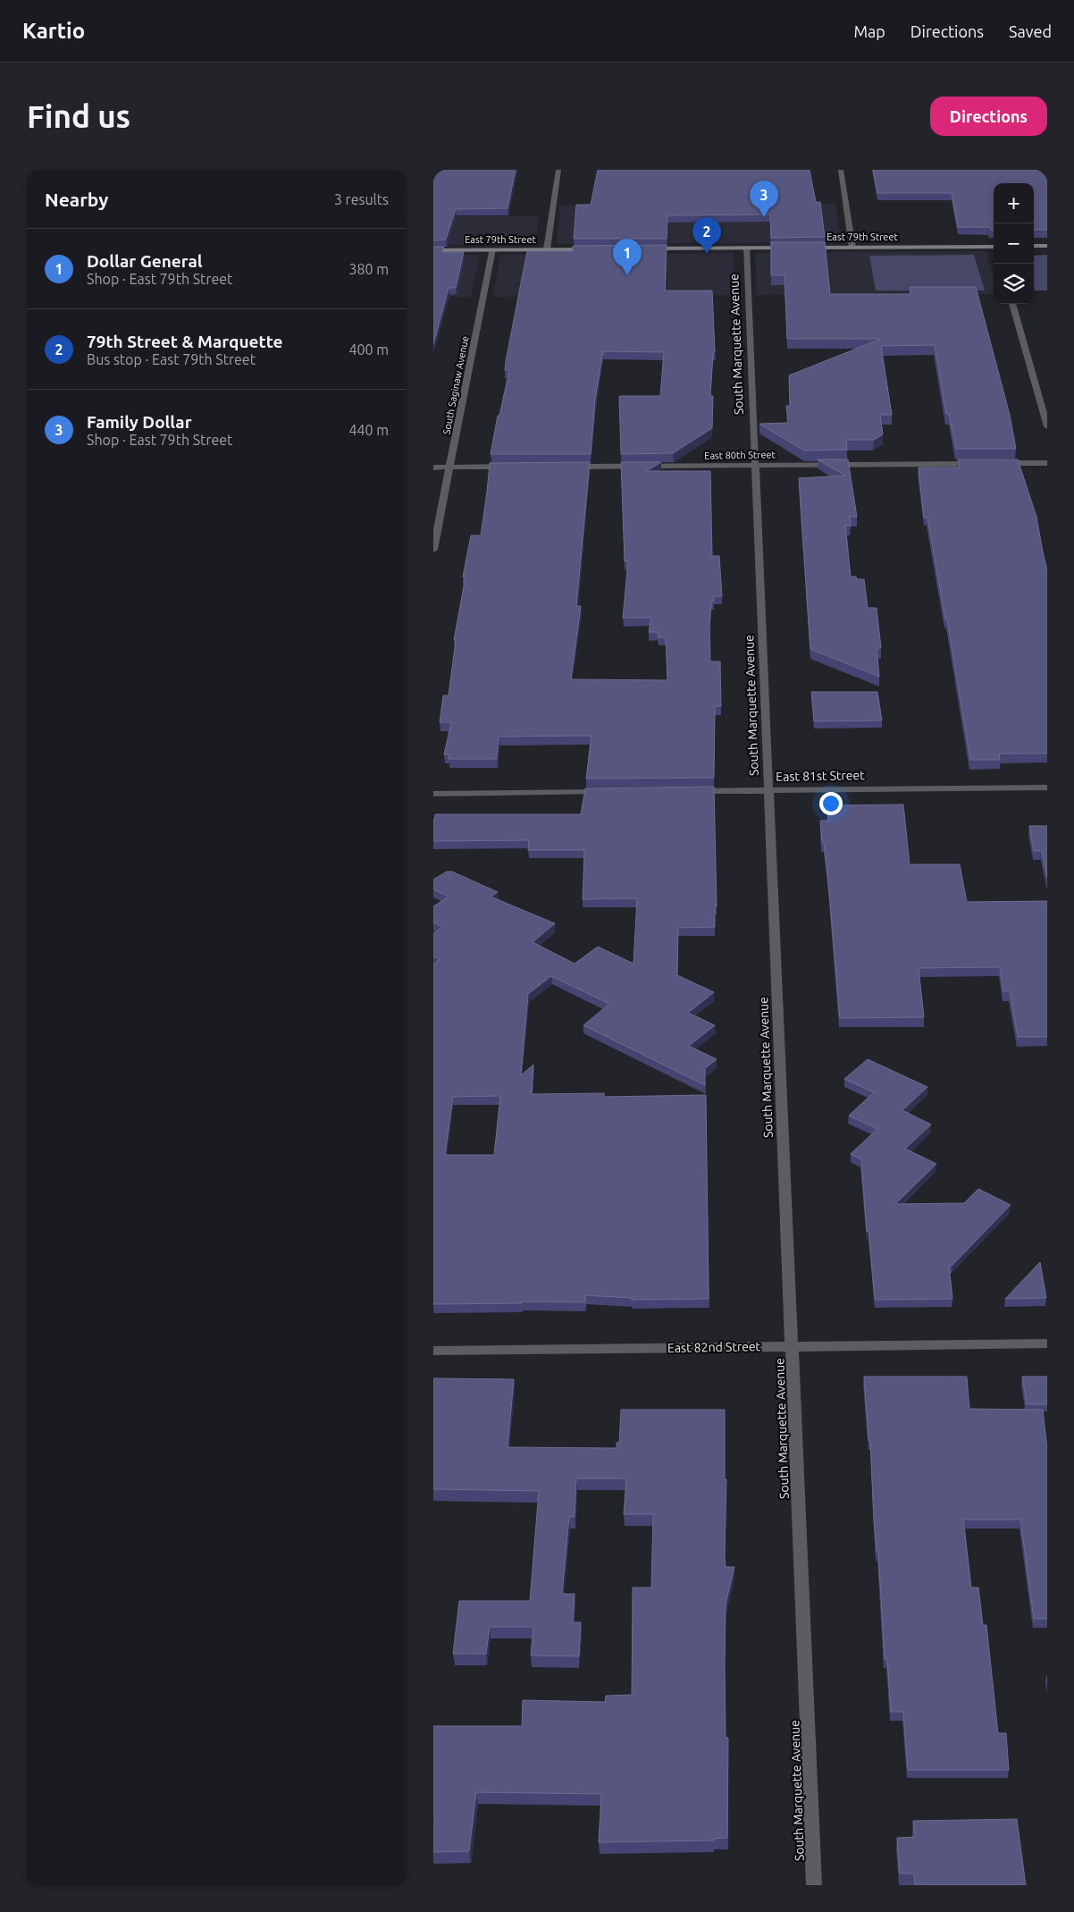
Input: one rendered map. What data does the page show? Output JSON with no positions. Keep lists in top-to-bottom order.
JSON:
{
  "streets": {
    "main road": ["East 79th Street"],
    "street": [
      "South Marquette Avenue",
      "South Saginaw Avenue",
      "East 80th Street",
      "East 81st Street",
      "East 82nd Street"
    ]
  },
  "crossings": [
    ["East 79th Street", "South Saginaw Avenue"],
    ["South Marquette Avenue", "East 80th Street"],
    ["South Marquette Avenue", "East 81st Street"],
    ["South Marquette Avenue", "East 82nd Street"]
  ],
  "page": {
    "header": "Kartio",
    "nav": ["Map", "Directions", "Saved"],
    "buttons": "Directions",
    "title": "Find us",
    "heading": ["Nearby", "3 results"],
    "pins": ["3", "2", "1"],
    "map_buttons": ["+", "−"],
    "list": [
      {
        "mark": "1",
        "name": "Dollar General",
        "note": "Shop · East 79th Street",
        "value": "380 m"
      },
      {
        "mark": "2",
        "name": "79th Street & Marquette",
        "note": "Bus stop · East 79th Street",
        "value": "400 m"
      },
      {
        "mark": "3",
        "name": "Family Dollar",
        "note": "Shop · East 79th Street",
        "value": "440 m"
      }
    ]
  }
}
